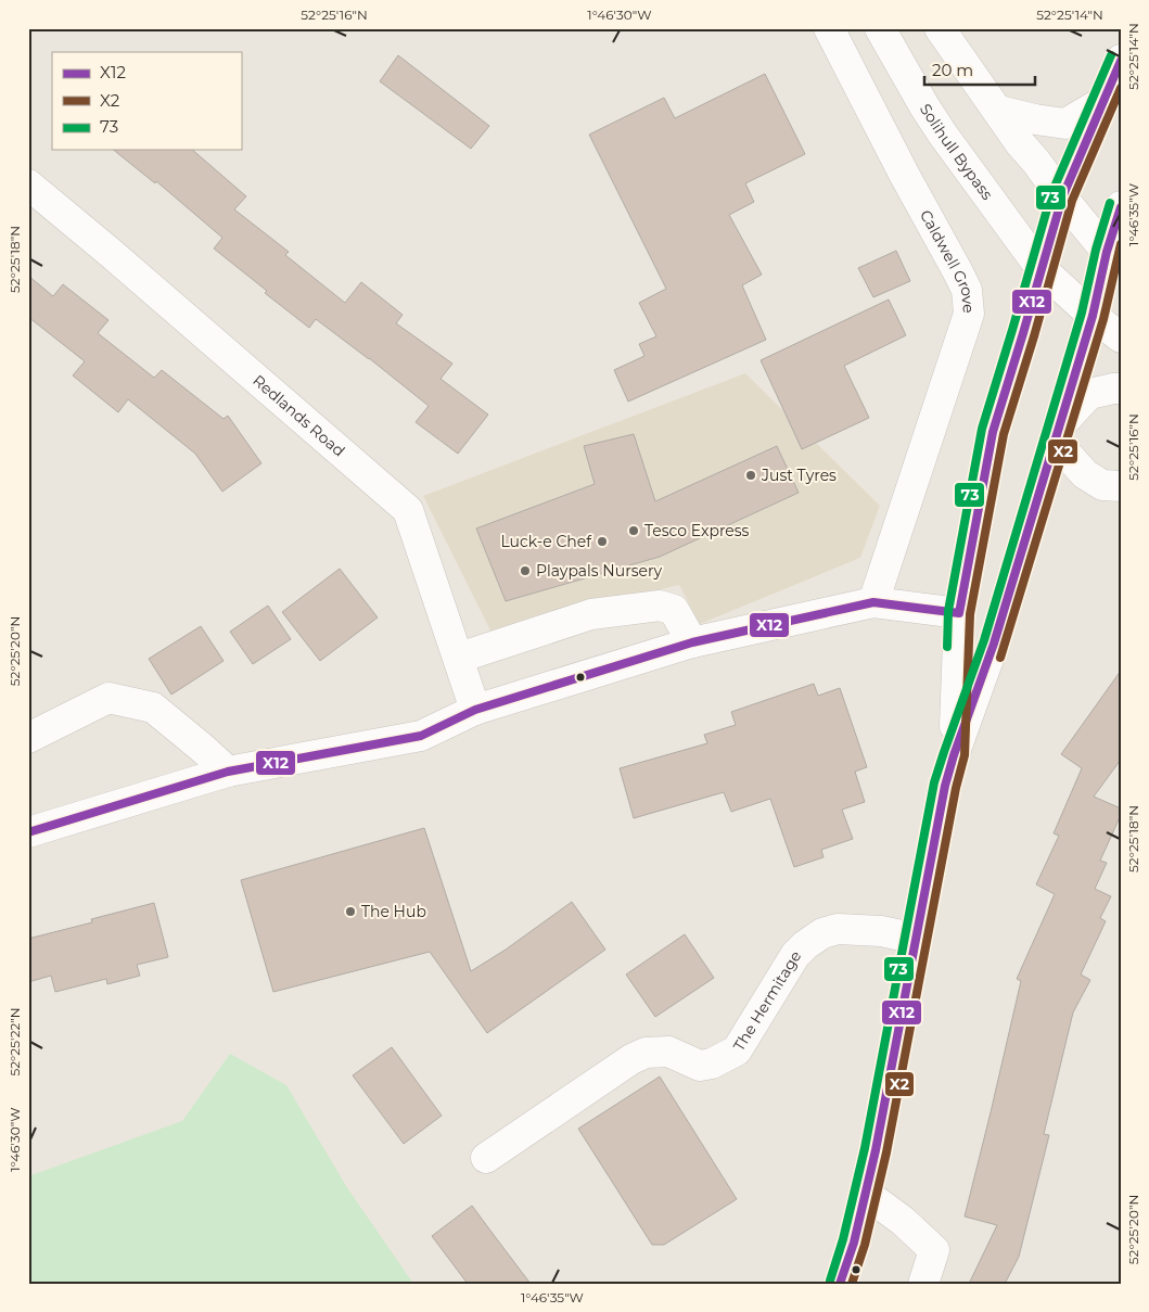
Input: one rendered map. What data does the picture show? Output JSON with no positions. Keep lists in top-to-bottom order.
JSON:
{
  "streets": {
    "main road": [
      "Solihull Bypass",
      "Caldwell Grove",
      "Redlands Road",
      "The Hermitage"
    ]
  },
  "places": [
    "Just Tyres",
    "Tesco Express",
    "Luck-e Chef",
    "Playpals Nursery",
    "The Hub"
  ],
  "lines": ["transit line 73", "transit line X12", "transit line X2"],
  "legend": ["X12", "X2", "73"],
  "scale_bar": "20 m",
  "coordinates": [
    "52°25'16\"N",
    "1°46'30\"W",
    "52°25'14\"N",
    "1°46'35\"W",
    "52°25'18\"N",
    "52°25'20\"N",
    "52°25'22\"N"
  ]
}
